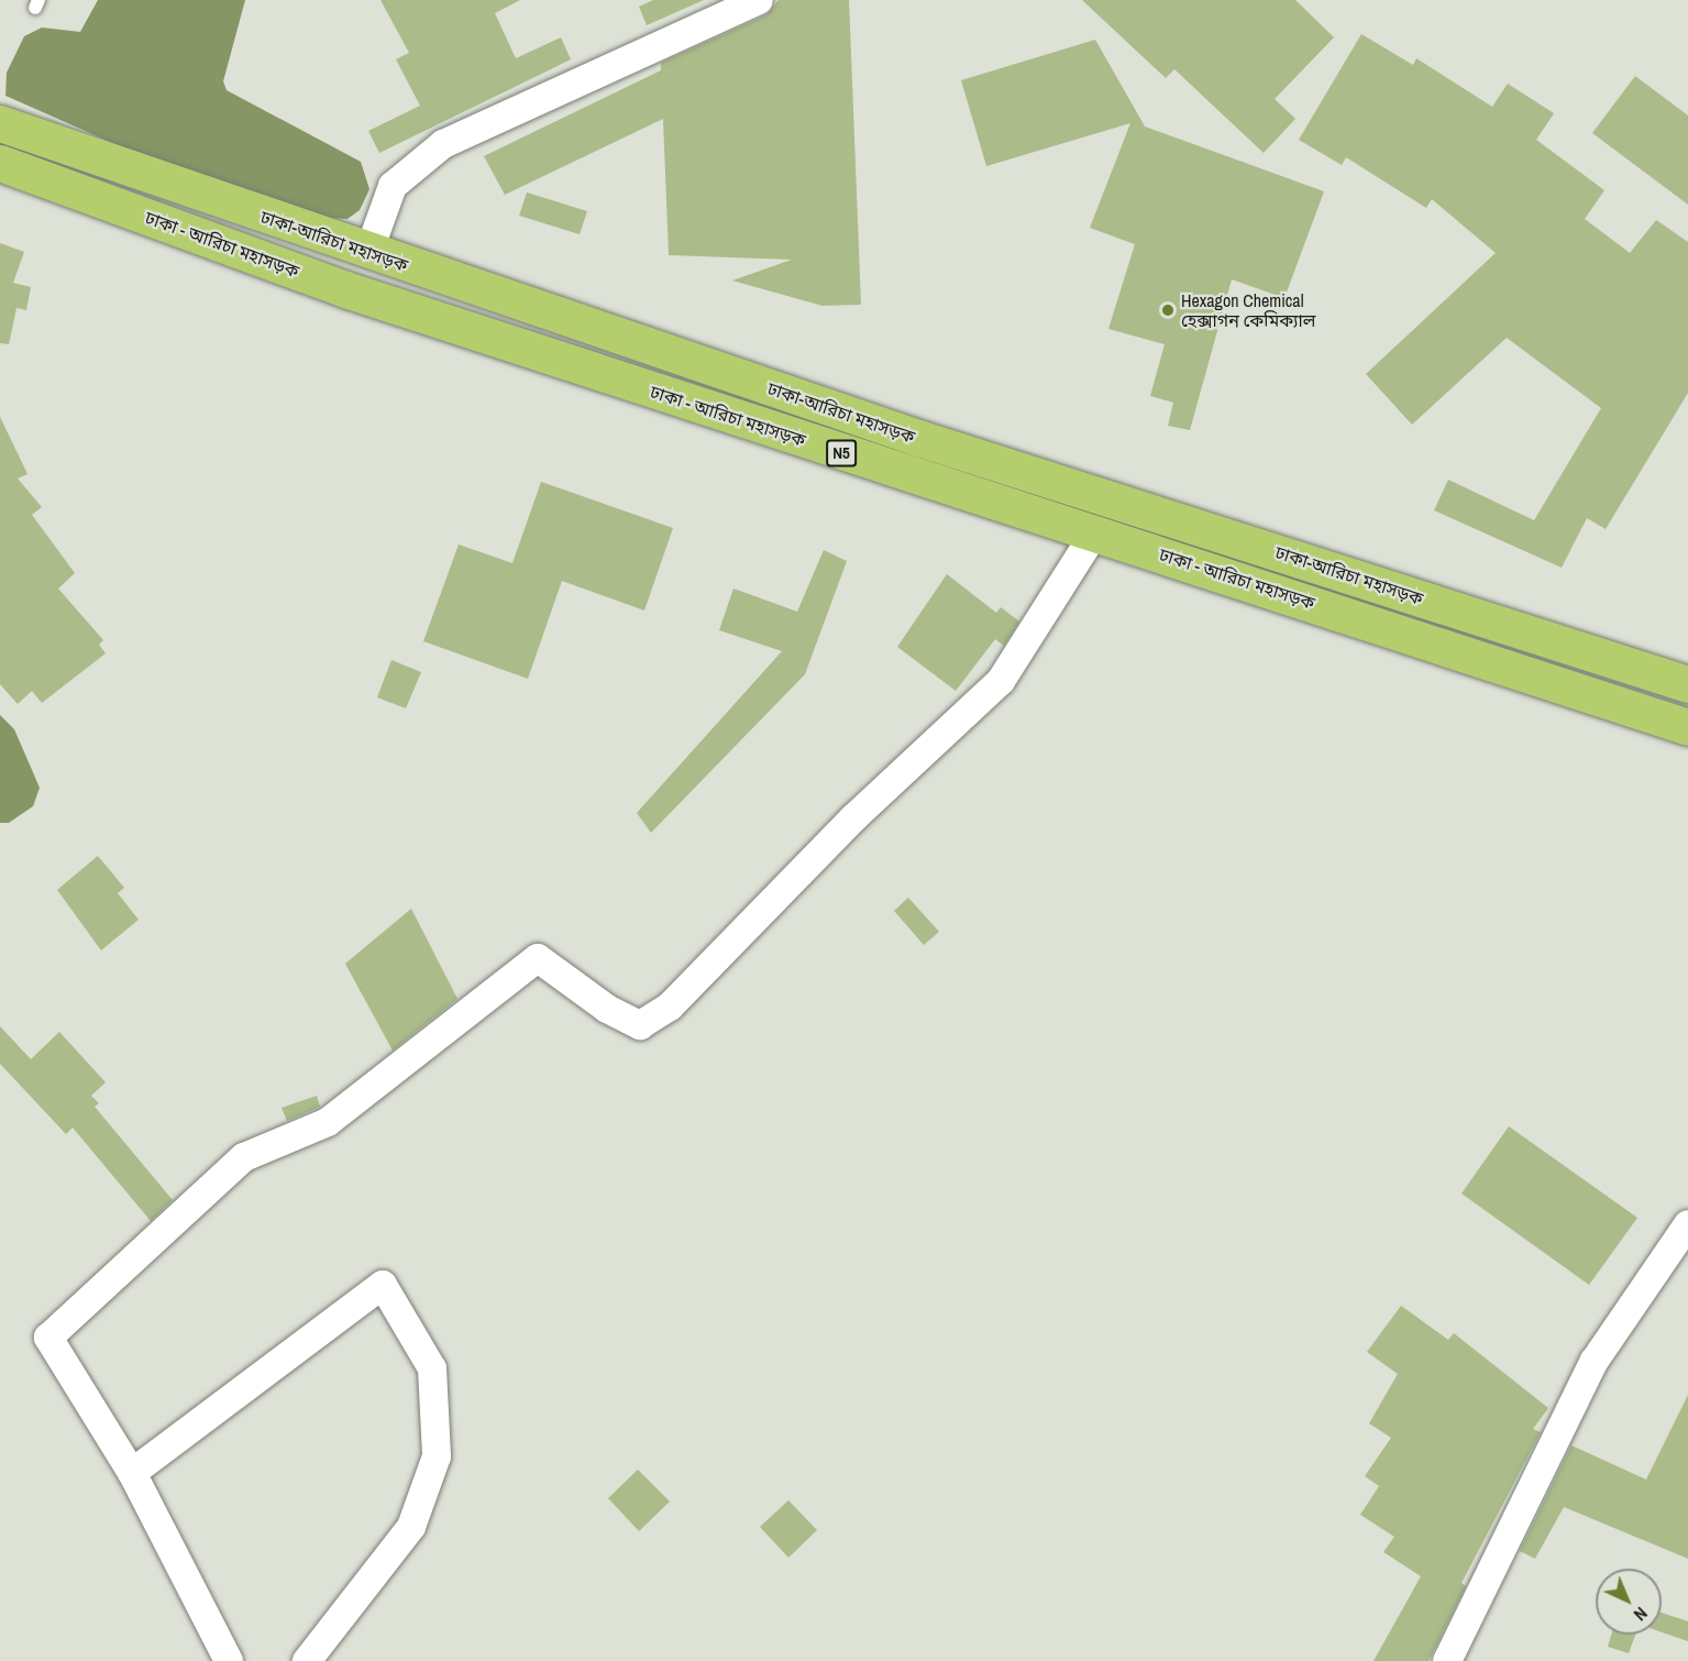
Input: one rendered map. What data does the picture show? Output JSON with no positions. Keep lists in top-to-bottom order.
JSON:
{
  "streets": {
    "highway": ["ঢাকা-আরিচা মহাসড়ক", "ঢাকা - আরিচা মহাসড়ক", "N5"]
  },
  "places": ["Hexagon Chemical হেক্সাগন কেমিক্যাল"],
  "north": "bottom right"
}
